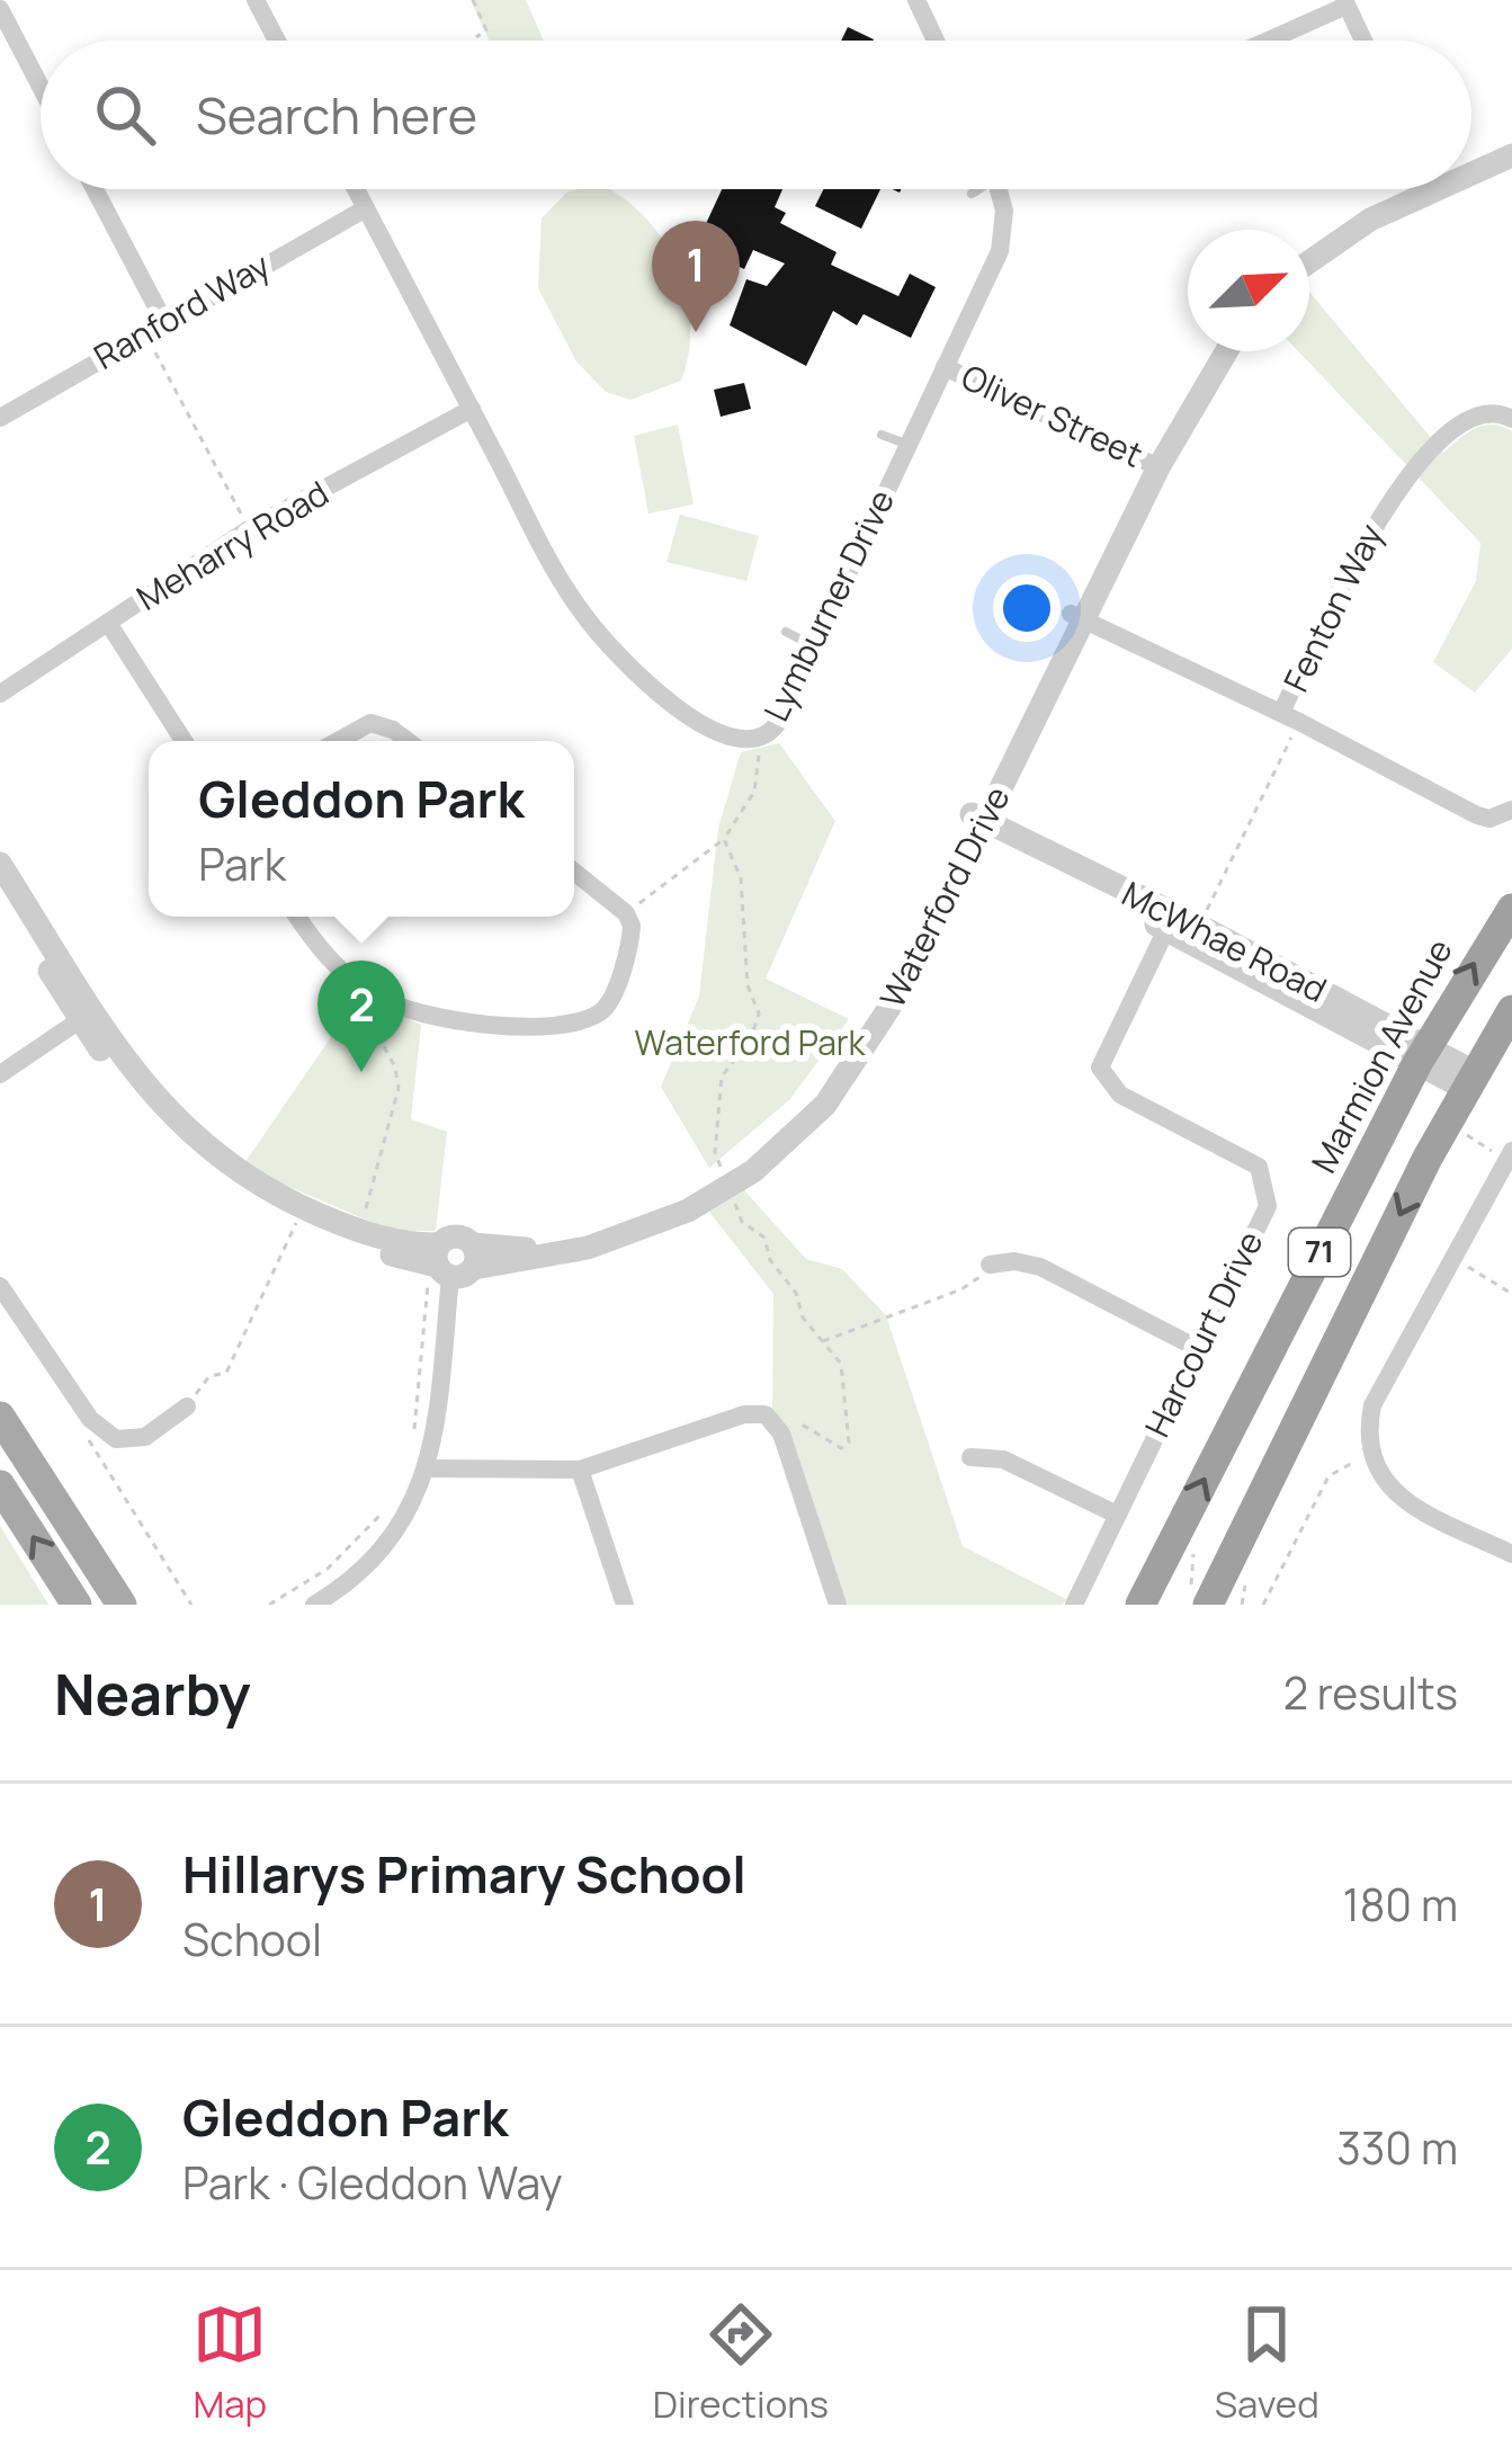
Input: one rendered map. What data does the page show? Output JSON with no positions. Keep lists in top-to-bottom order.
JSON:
{
  "streets": {
    "highway": ["Marmion Avenue", "71"],
    "street": [
      "Ranford Way",
      "Oliver Street",
      "Meharry Road",
      "Lymburner Drive",
      "Fenton Way",
      "Waterford Drive",
      "McWhae Road",
      "Harcourt Drive"
    ]
  },
  "crossings": [
    ["Ranford Way", "Lymburner Drive"],
    ["Oliver Street", "Lymburner Drive"],
    ["Oliver Street", "Waterford Drive"],
    ["Meharry Road", "Lymburner Drive"],
    ["Fenton Way", "Waterford Drive"],
    ["Waterford Drive", "McWhae Road"],
    ["McWhae Road", "Marmion Avenue"],
    ["McWhae Road", "71"],
    ["McWhae Road", "Harcourt Drive"]
  ],
  "parks": ["Waterford Park"],
  "north": "top right",
  "page": {
    "search": "Search here",
    "pins": ["1", "2"],
    "popup": ["Gleddon Park", "Park"],
    "heading": ["Nearby", "2 results"],
    "list": [
      {
        "mark": "1",
        "name": "Hillarys Primary School",
        "note": "School",
        "value": "180 m"
      },
      {
        "mark": "2",
        "name": "Gleddon Park",
        "note": "Park · Gleddon Way",
        "value": "330 m"
      }
    ],
    "nav": ["Map", "Directions", "Saved"]
  }
}
